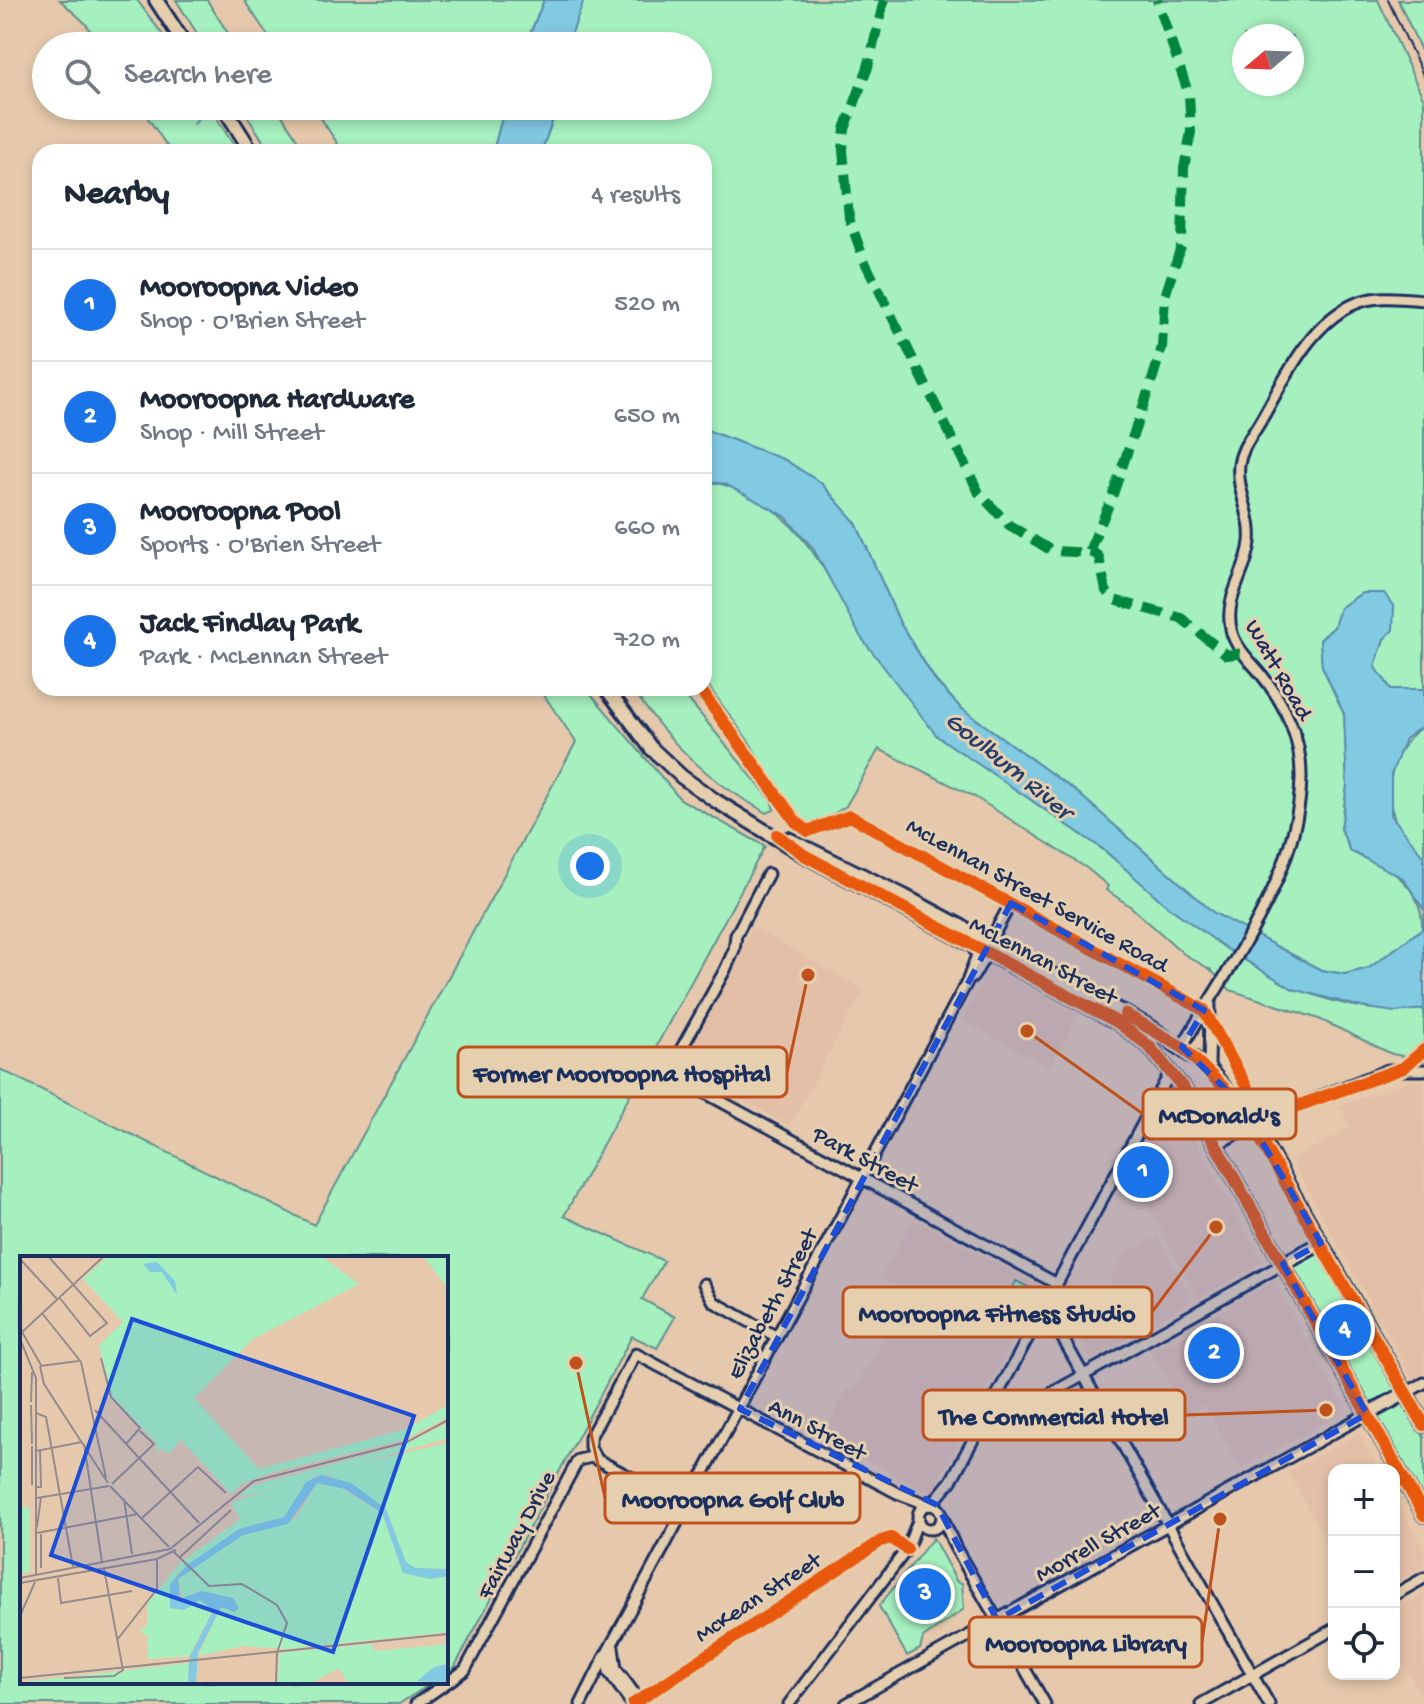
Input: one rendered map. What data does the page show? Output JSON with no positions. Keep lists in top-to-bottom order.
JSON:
{
  "streets": {
    "highway": ["McLennan Street"],
    "street": [
      "Watt Road",
      "McLennan Street Service Road",
      "Park Street",
      "Elizabeth Street",
      "Ann Street",
      "Fairway Drive",
      "Morrell Street",
      "McKean Street"
    ]
  },
  "crossings": [
    ["Watt Road", "McLennan Street Service Road"],
    ["Watt Road", "McLennan Street"],
    ["McLennan Street Service Road", "Elizabeth Street"],
    ["McLennan Street", "Elizabeth Street"],
    ["McLennan Street", "Morrell Street"],
    ["Park Street", "Elizabeth Street"],
    ["Elizabeth Street", "Ann Street"],
    ["Ann Street", "Fairway Drive"]
  ],
  "water": ["Goulburn River"],
  "places": [
    "Former Mooroopna Hospital",
    "McDonald's",
    "Mooroopna Fitness Studio",
    "Mooroopna Golf Club",
    "The Commercial Hotel",
    "Mooroopna Library"
  ],
  "north": "left",
  "page": {
    "search": "Search here",
    "heading": ["Nearby", "4 results"],
    "list": [
      {
        "mark": "1",
        "name": "Mooroopna Video",
        "note": "Shop · O'Brien Street",
        "value": "520 m"
      },
      {
        "mark": "2",
        "name": "Mooroopna Hardware",
        "note": "Shop · Mill Street",
        "value": "650 m"
      },
      {
        "mark": "3",
        "name": "Mooroopna Pool",
        "note": "Sports · O'Brien Street",
        "value": "660 m"
      },
      {
        "mark": "4",
        "name": "Jack Findlay Park",
        "note": "Park · McLennan Street",
        "value": "720 m"
      }
    ],
    "pins": [
      "1",
      "4",
      "2",
      "3"
    ],
    "map_buttons": ["+", "−"]
  }
}
